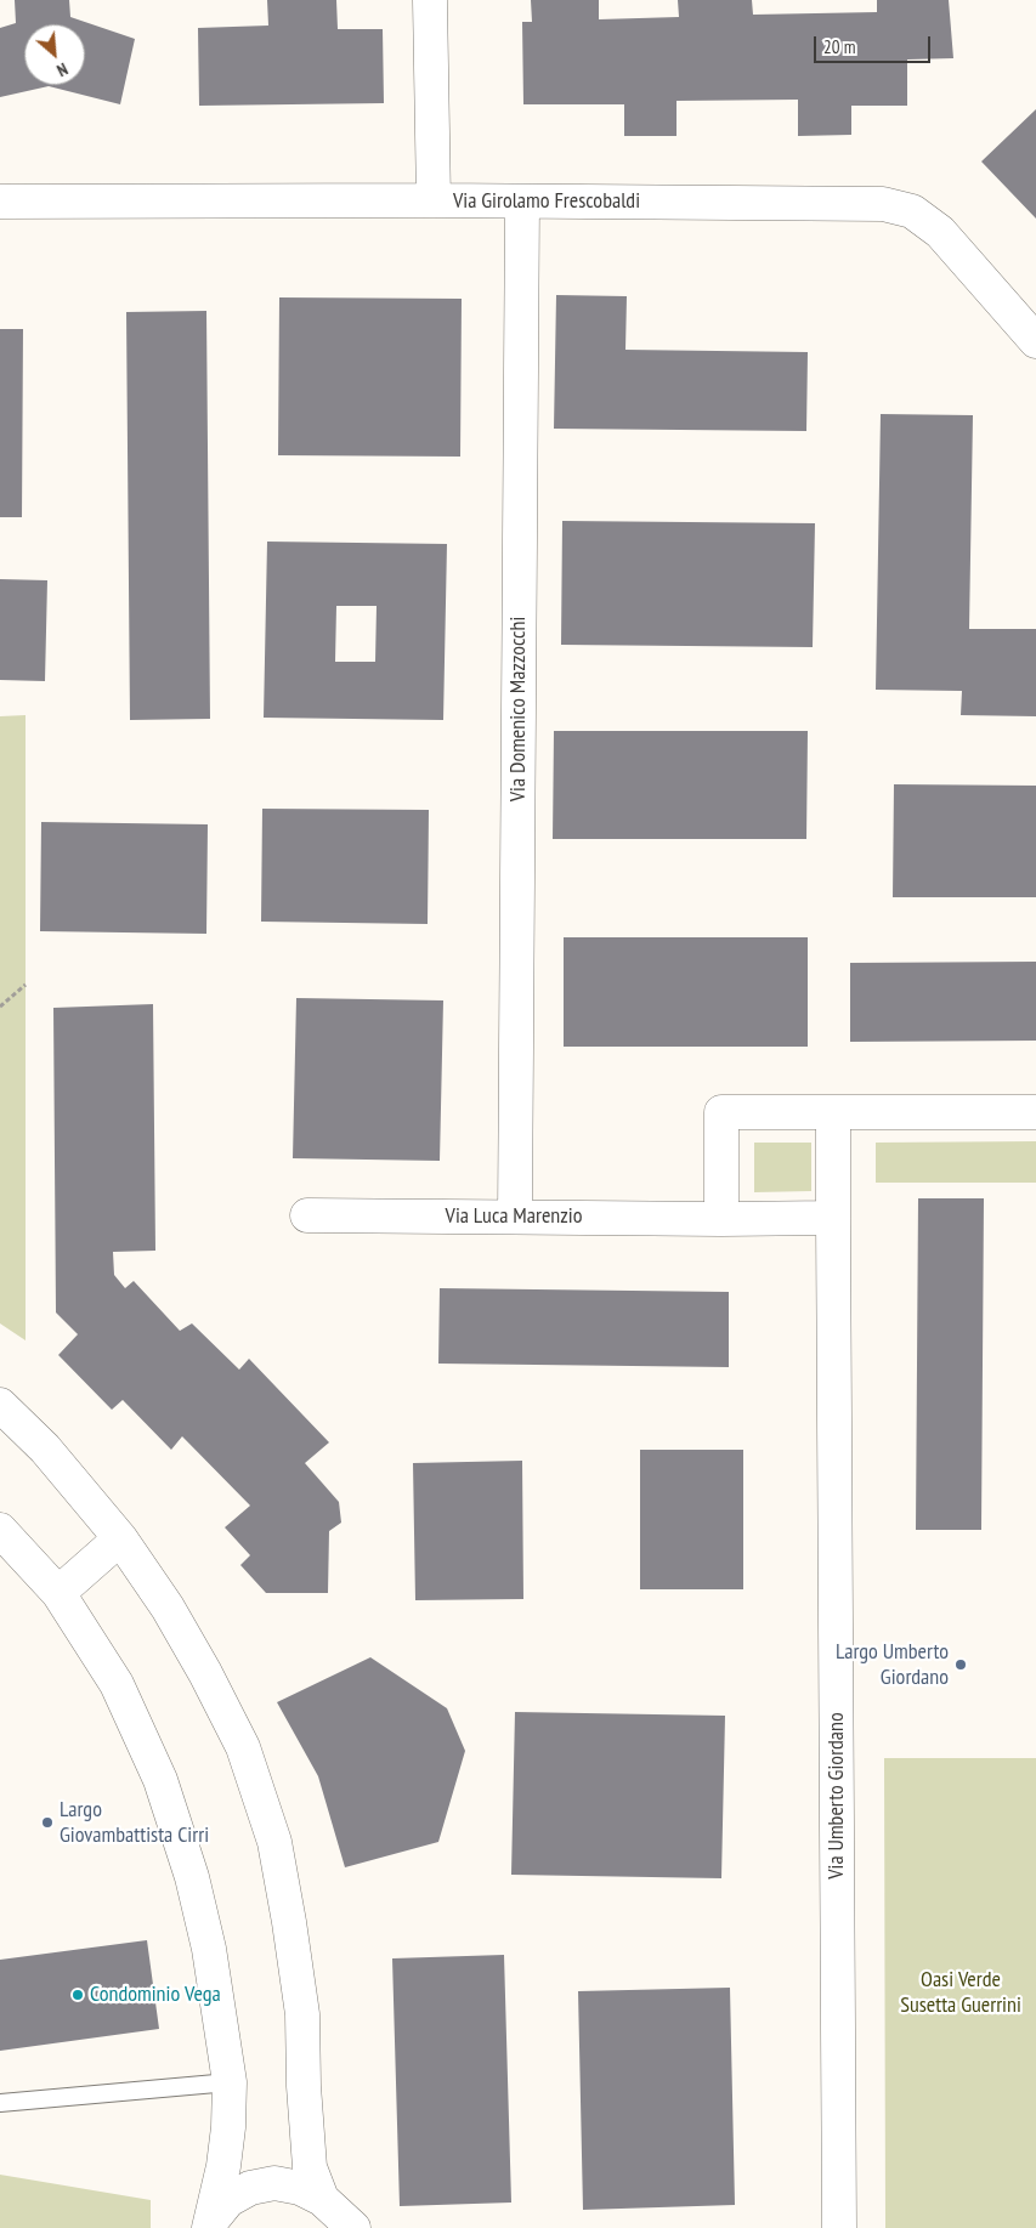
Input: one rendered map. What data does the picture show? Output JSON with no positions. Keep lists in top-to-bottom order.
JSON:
{
  "streets": {
    "street": [
      "Via Girolamo Frescobaldi",
      "Via Domenico Mazzocchi",
      "Via Luca Marenzio",
      "Via Umberto Giordano"
    ]
  },
  "crossings": [
    ["Via Girolamo Frescobaldi", "Via Domenico Mazzocchi"],
    ["Via Domenico Mazzocchi", "Via Luca Marenzio"],
    ["Via Luca Marenzio", "Via Umberto Giordano"]
  ],
  "parks": ["Oasi Verde Susetta Guerrini"],
  "places": ["Largo Umberto Giordano", "Largo Giovambattista Cirri", "Condominio Vega"],
  "scale_bar": "20 m",
  "north": "bottom right"
}
